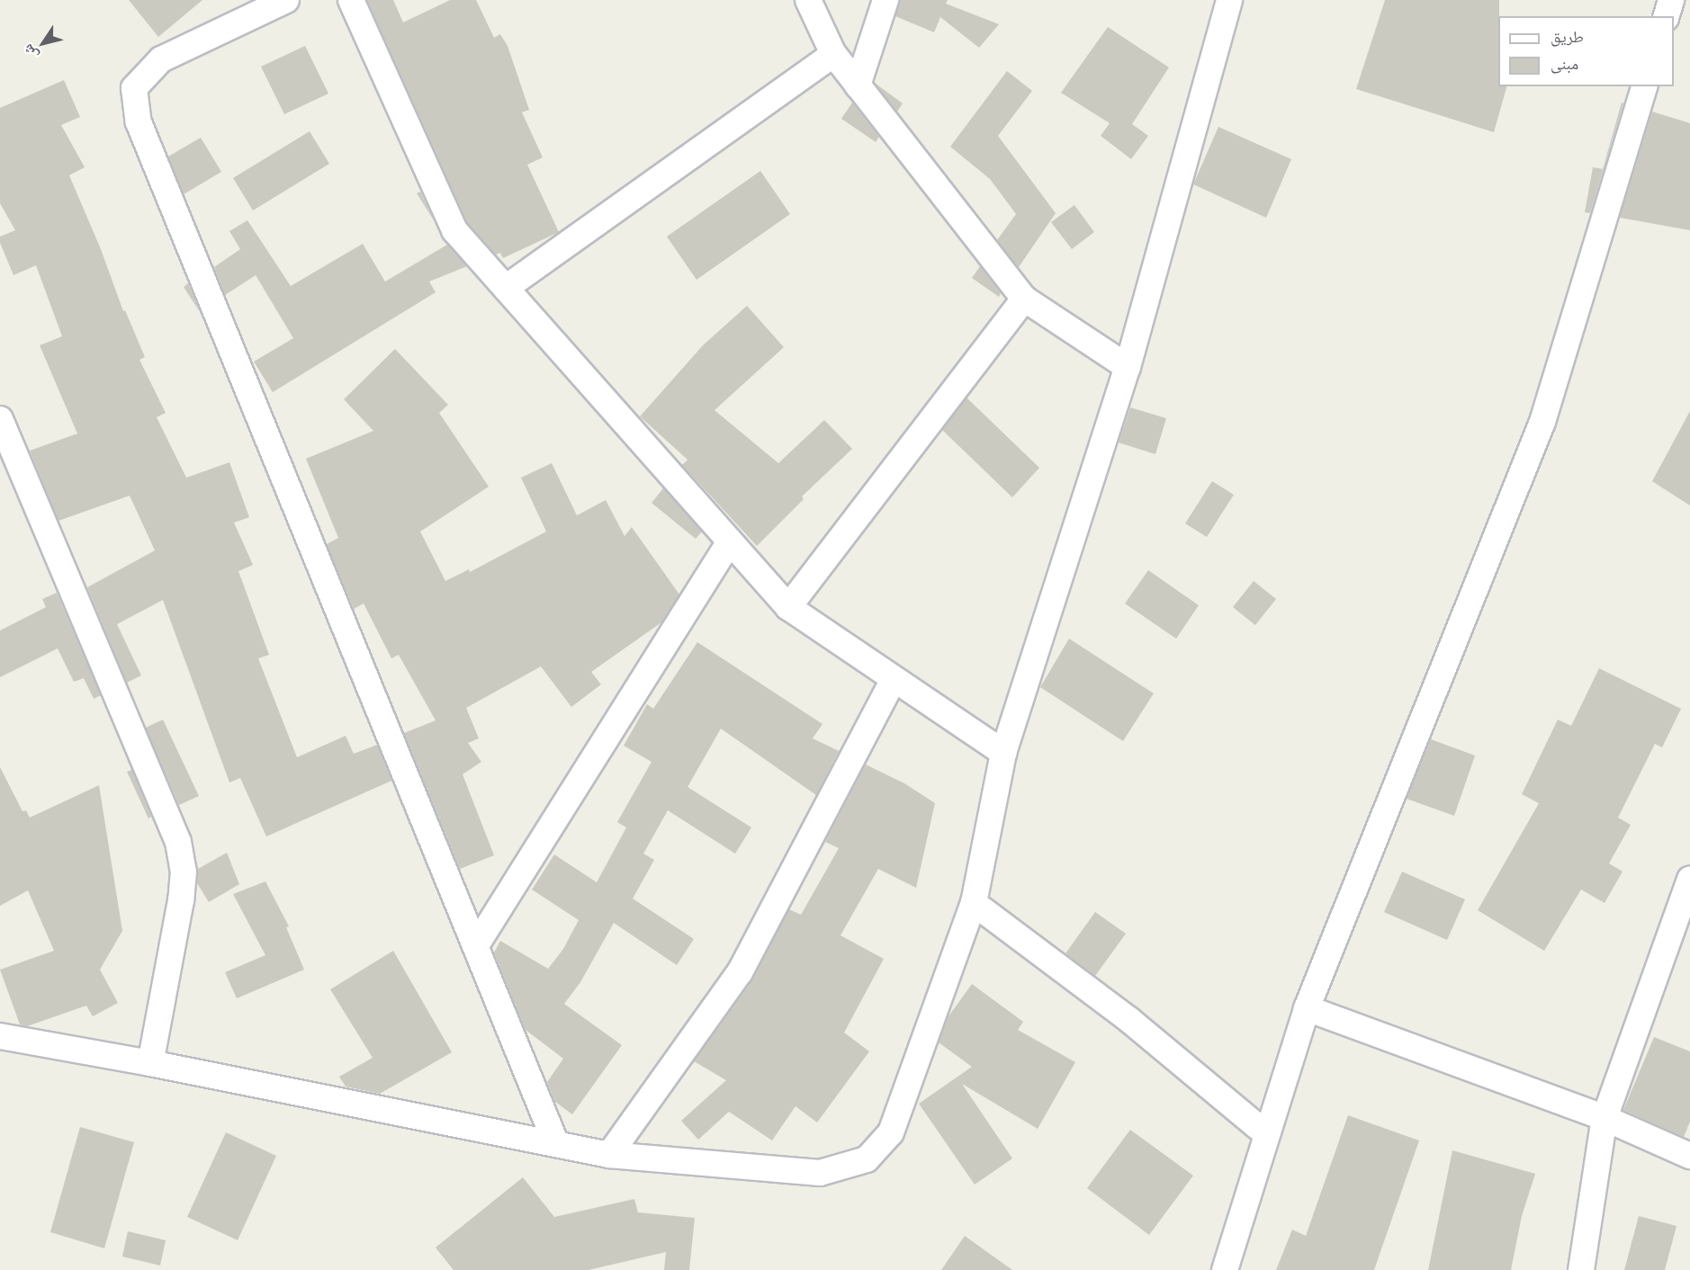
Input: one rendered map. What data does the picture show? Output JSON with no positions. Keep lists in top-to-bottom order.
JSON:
{
  "legend": ["طريق", "مبنى"],
  "north": "bottom left"
}
